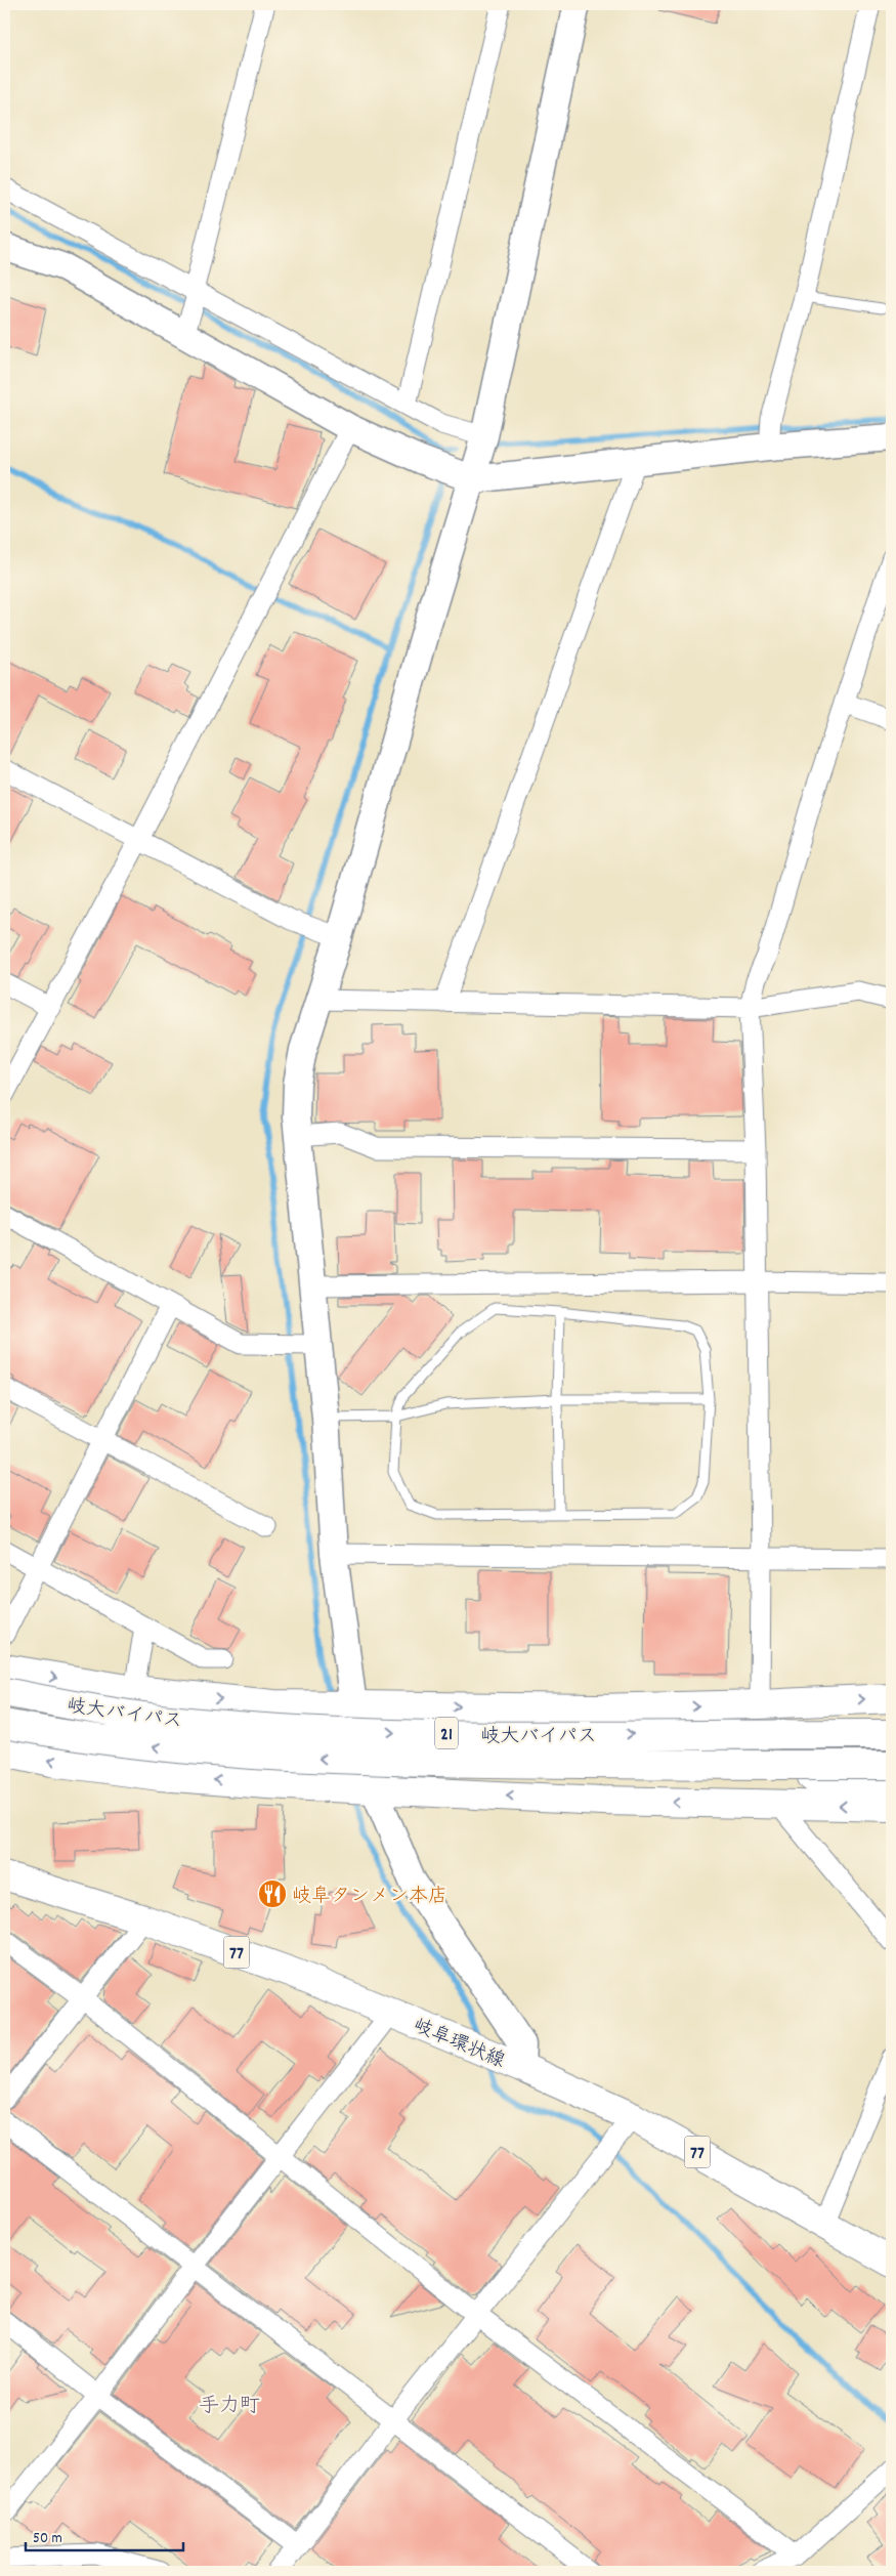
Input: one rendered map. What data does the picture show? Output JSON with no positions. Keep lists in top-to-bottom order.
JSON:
{
  "streets": {
    "main road": [
      "岐大バイパス",
      "21",
      "77",
      "岐阜環状線"
    ]
  },
  "crossings": [
    ["岐大バイパス", "21"]
  ],
  "districts": ["手力町"],
  "places": {
    "restaurant": ["岐阜タンメン本店"]
  },
  "scale_bar": "50 m"
}
